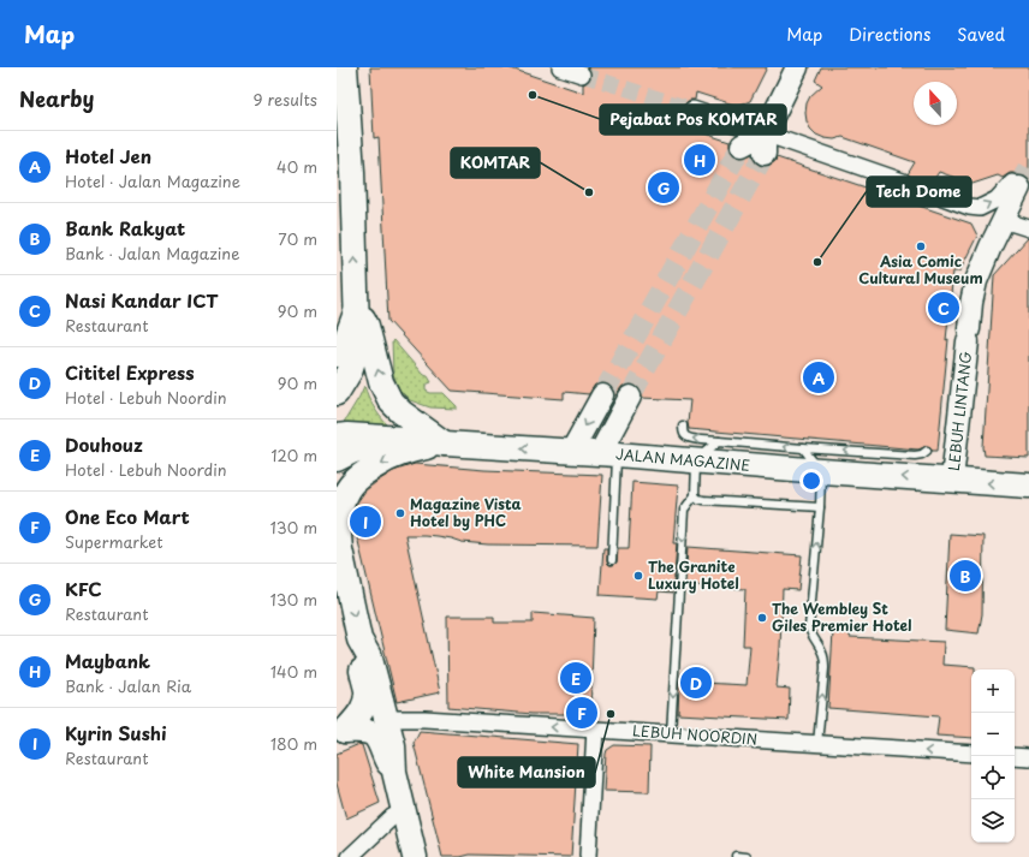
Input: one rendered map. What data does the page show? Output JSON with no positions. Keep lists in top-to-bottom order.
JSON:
{
  "streets": {
    "main road": ["JALAN MAGAZINE"],
    "street": ["LEBUH LINTANG", "LEBUH NOORDIN"]
  },
  "crossings": [
    ["LEBUH LINTANG", "JALAN MAGAZINE"]
  ],
  "one_way": ["JALAN MAGAZINE", "LEBUH NOORDIN"],
  "places": [
    "Pejabat Pos KOMTAR",
    "KOMTAR",
    "Asia Comic Cultural Museum",
    "Tech Dome",
    "Magazine Vista Hotel by PHC",
    "The Granite Luxury Hotel",
    "The Wembley St Giles Premier Hotel",
    "White Mansion"
  ],
  "north": "top",
  "page": {
    "header": "Map",
    "nav": ["Map", "Directions", "Saved"],
    "heading": ["Nearby", "9 results"],
    "list": [
      {
        "mark": "A",
        "name": "Hotel Jen",
        "note": "Hotel · Jalan Magazine",
        "value": "40 m"
      },
      {
        "mark": "B",
        "name": "Bank Rakyat",
        "note": "Bank · Jalan Magazine",
        "value": "70 m"
      },
      {
        "mark": "C",
        "name": "Nasi Kandar ICT",
        "note": "Restaurant",
        "value": "90 m"
      },
      {
        "mark": "D",
        "name": "Cititel Express",
        "note": "Hotel · Lebuh Noordin",
        "value": "90 m"
      },
      {
        "mark": "E",
        "name": "Douhouz",
        "note": "Hotel · Lebuh Noordin",
        "value": "120 m"
      },
      {
        "mark": "F",
        "name": "One Eco Mart",
        "note": "Supermarket",
        "value": "130 m"
      },
      {
        "mark": "G",
        "name": "KFC",
        "note": "Restaurant",
        "value": "130 m"
      },
      {
        "mark": "H",
        "name": "Maybank",
        "note": "Bank · Jalan Ria",
        "value": "140 m"
      },
      {
        "mark": "I",
        "name": "Kyrin Sushi",
        "note": "Restaurant",
        "value": "180 m"
      }
    ],
    "pins": [
      "H",
      "G",
      "C",
      "A",
      "I",
      "B",
      "E",
      "D",
      "F"
    ],
    "map_buttons": ["+", "−"]
  }
}
